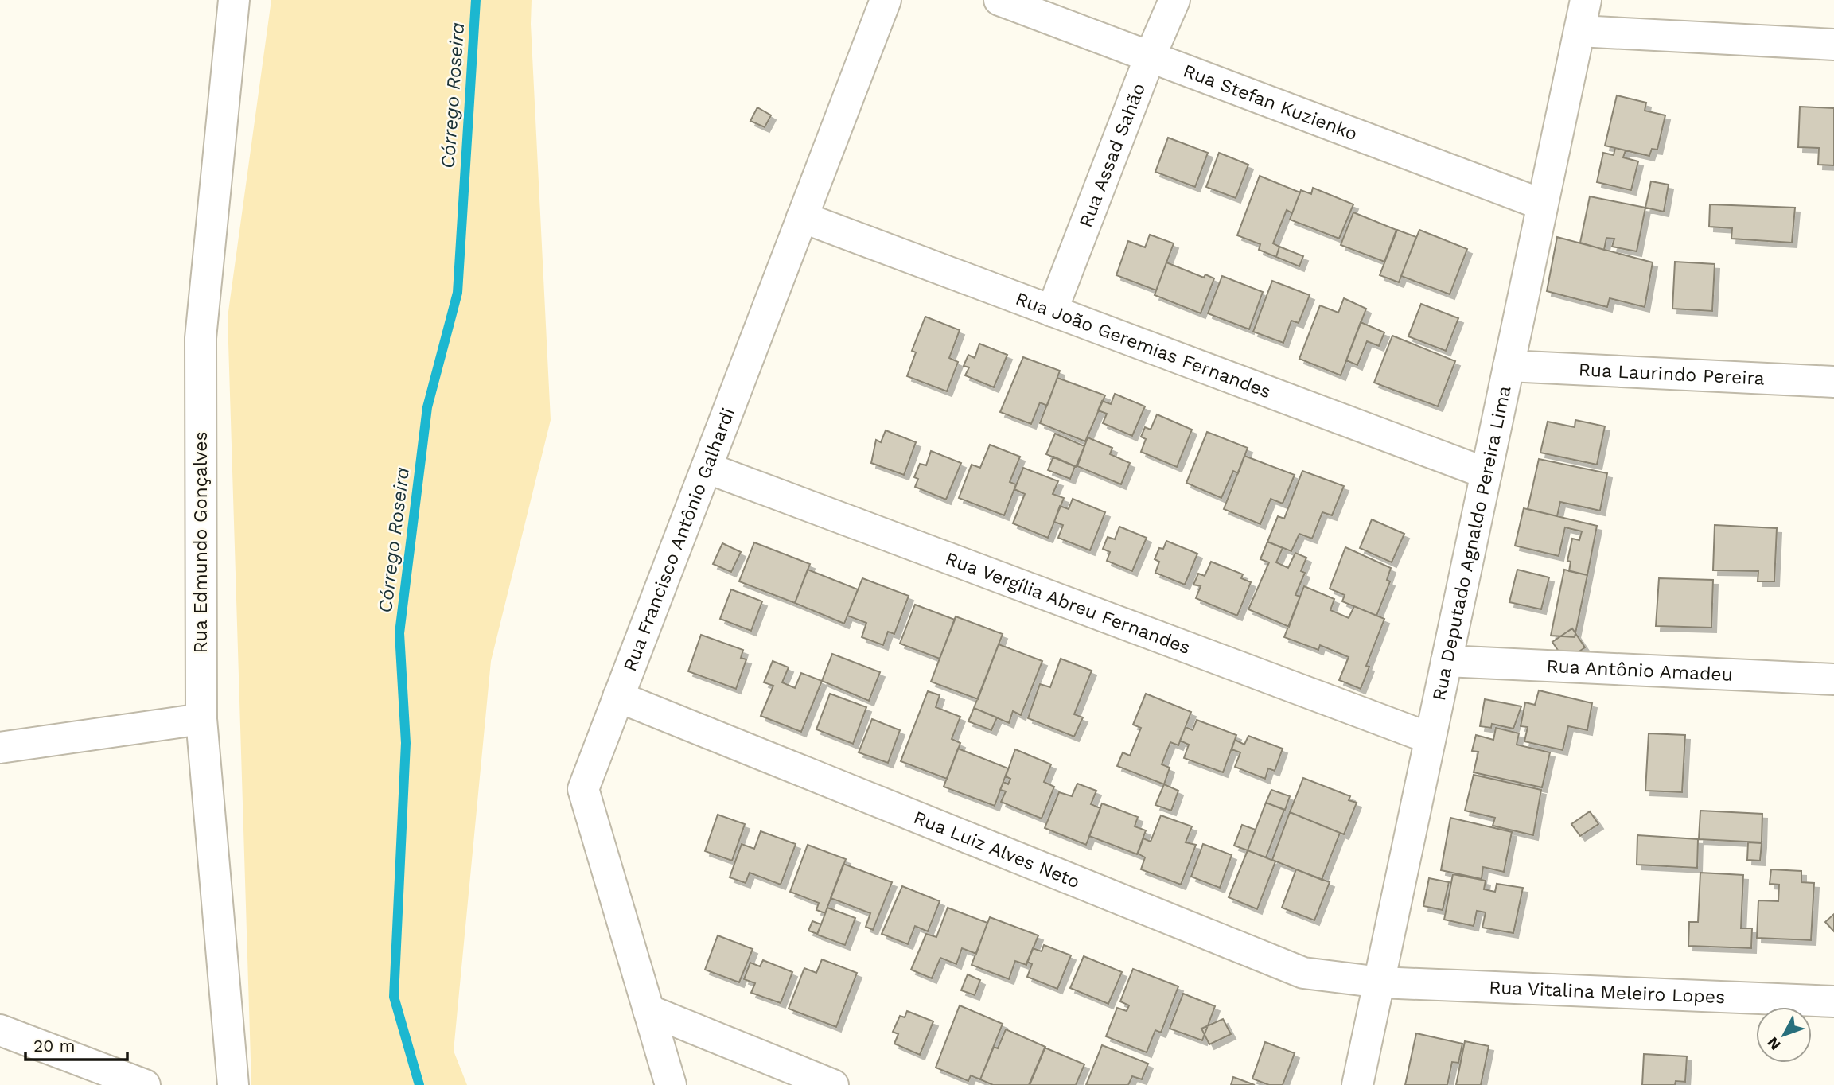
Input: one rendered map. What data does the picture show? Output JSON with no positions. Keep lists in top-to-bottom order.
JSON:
{
  "streets": {
    "street": [
      "Rua Stefan Kuzienko",
      "Rua Assad Sahão",
      "Rua João Geremias Fernandes",
      "Rua Laurindo Pereira",
      "Rua Francisco Antônio Galhardi",
      "Rua Edmundo Gonçalves",
      "Rua Deputado Agnaldo Pereira Lima",
      "Rua Vergília Abreu Fernandes",
      "Rua Antônio Amadeu",
      "Rua Luiz Alves Neto",
      "Rua Vitalina Meleiro Lopes"
    ]
  },
  "crossings": [
    ["Rua Stefan Kuzienko", "Rua Assad Sahão"],
    ["Rua Stefan Kuzienko", "Rua Deputado Agnaldo Pereira Lima"],
    ["Rua Assad Sahão", "Rua João Geremias Fernandes"],
    ["Rua João Geremias Fernandes", "Rua Francisco Antônio Galhardi"],
    ["Rua João Geremias Fernandes", "Rua Deputado Agnaldo Pereira Lima"],
    ["Rua Laurindo Pereira", "Rua Deputado Agnaldo Pereira Lima"],
    ["Rua Francisco Antônio Galhardi", "Rua Vergília Abreu Fernandes"],
    ["Rua Francisco Antônio Galhardi", "Rua Luiz Alves Neto"],
    ["Rua Deputado Agnaldo Pereira Lima", "Rua Vergília Abreu Fernandes"],
    ["Rua Deputado Agnaldo Pereira Lima", "Rua Antônio Amadeu"],
    ["Rua Deputado Agnaldo Pereira Lima", "Rua Luiz Alves Neto"],
    ["Rua Deputado Agnaldo Pereira Lima", "Rua Vitalina Meleiro Lopes"],
    ["Rua Luiz Alves Neto", "Rua Vitalina Meleiro Lopes"]
  ],
  "water": ["Córrego Roseira"],
  "scale_bar": "20 m",
  "north": "bottom left"
}
